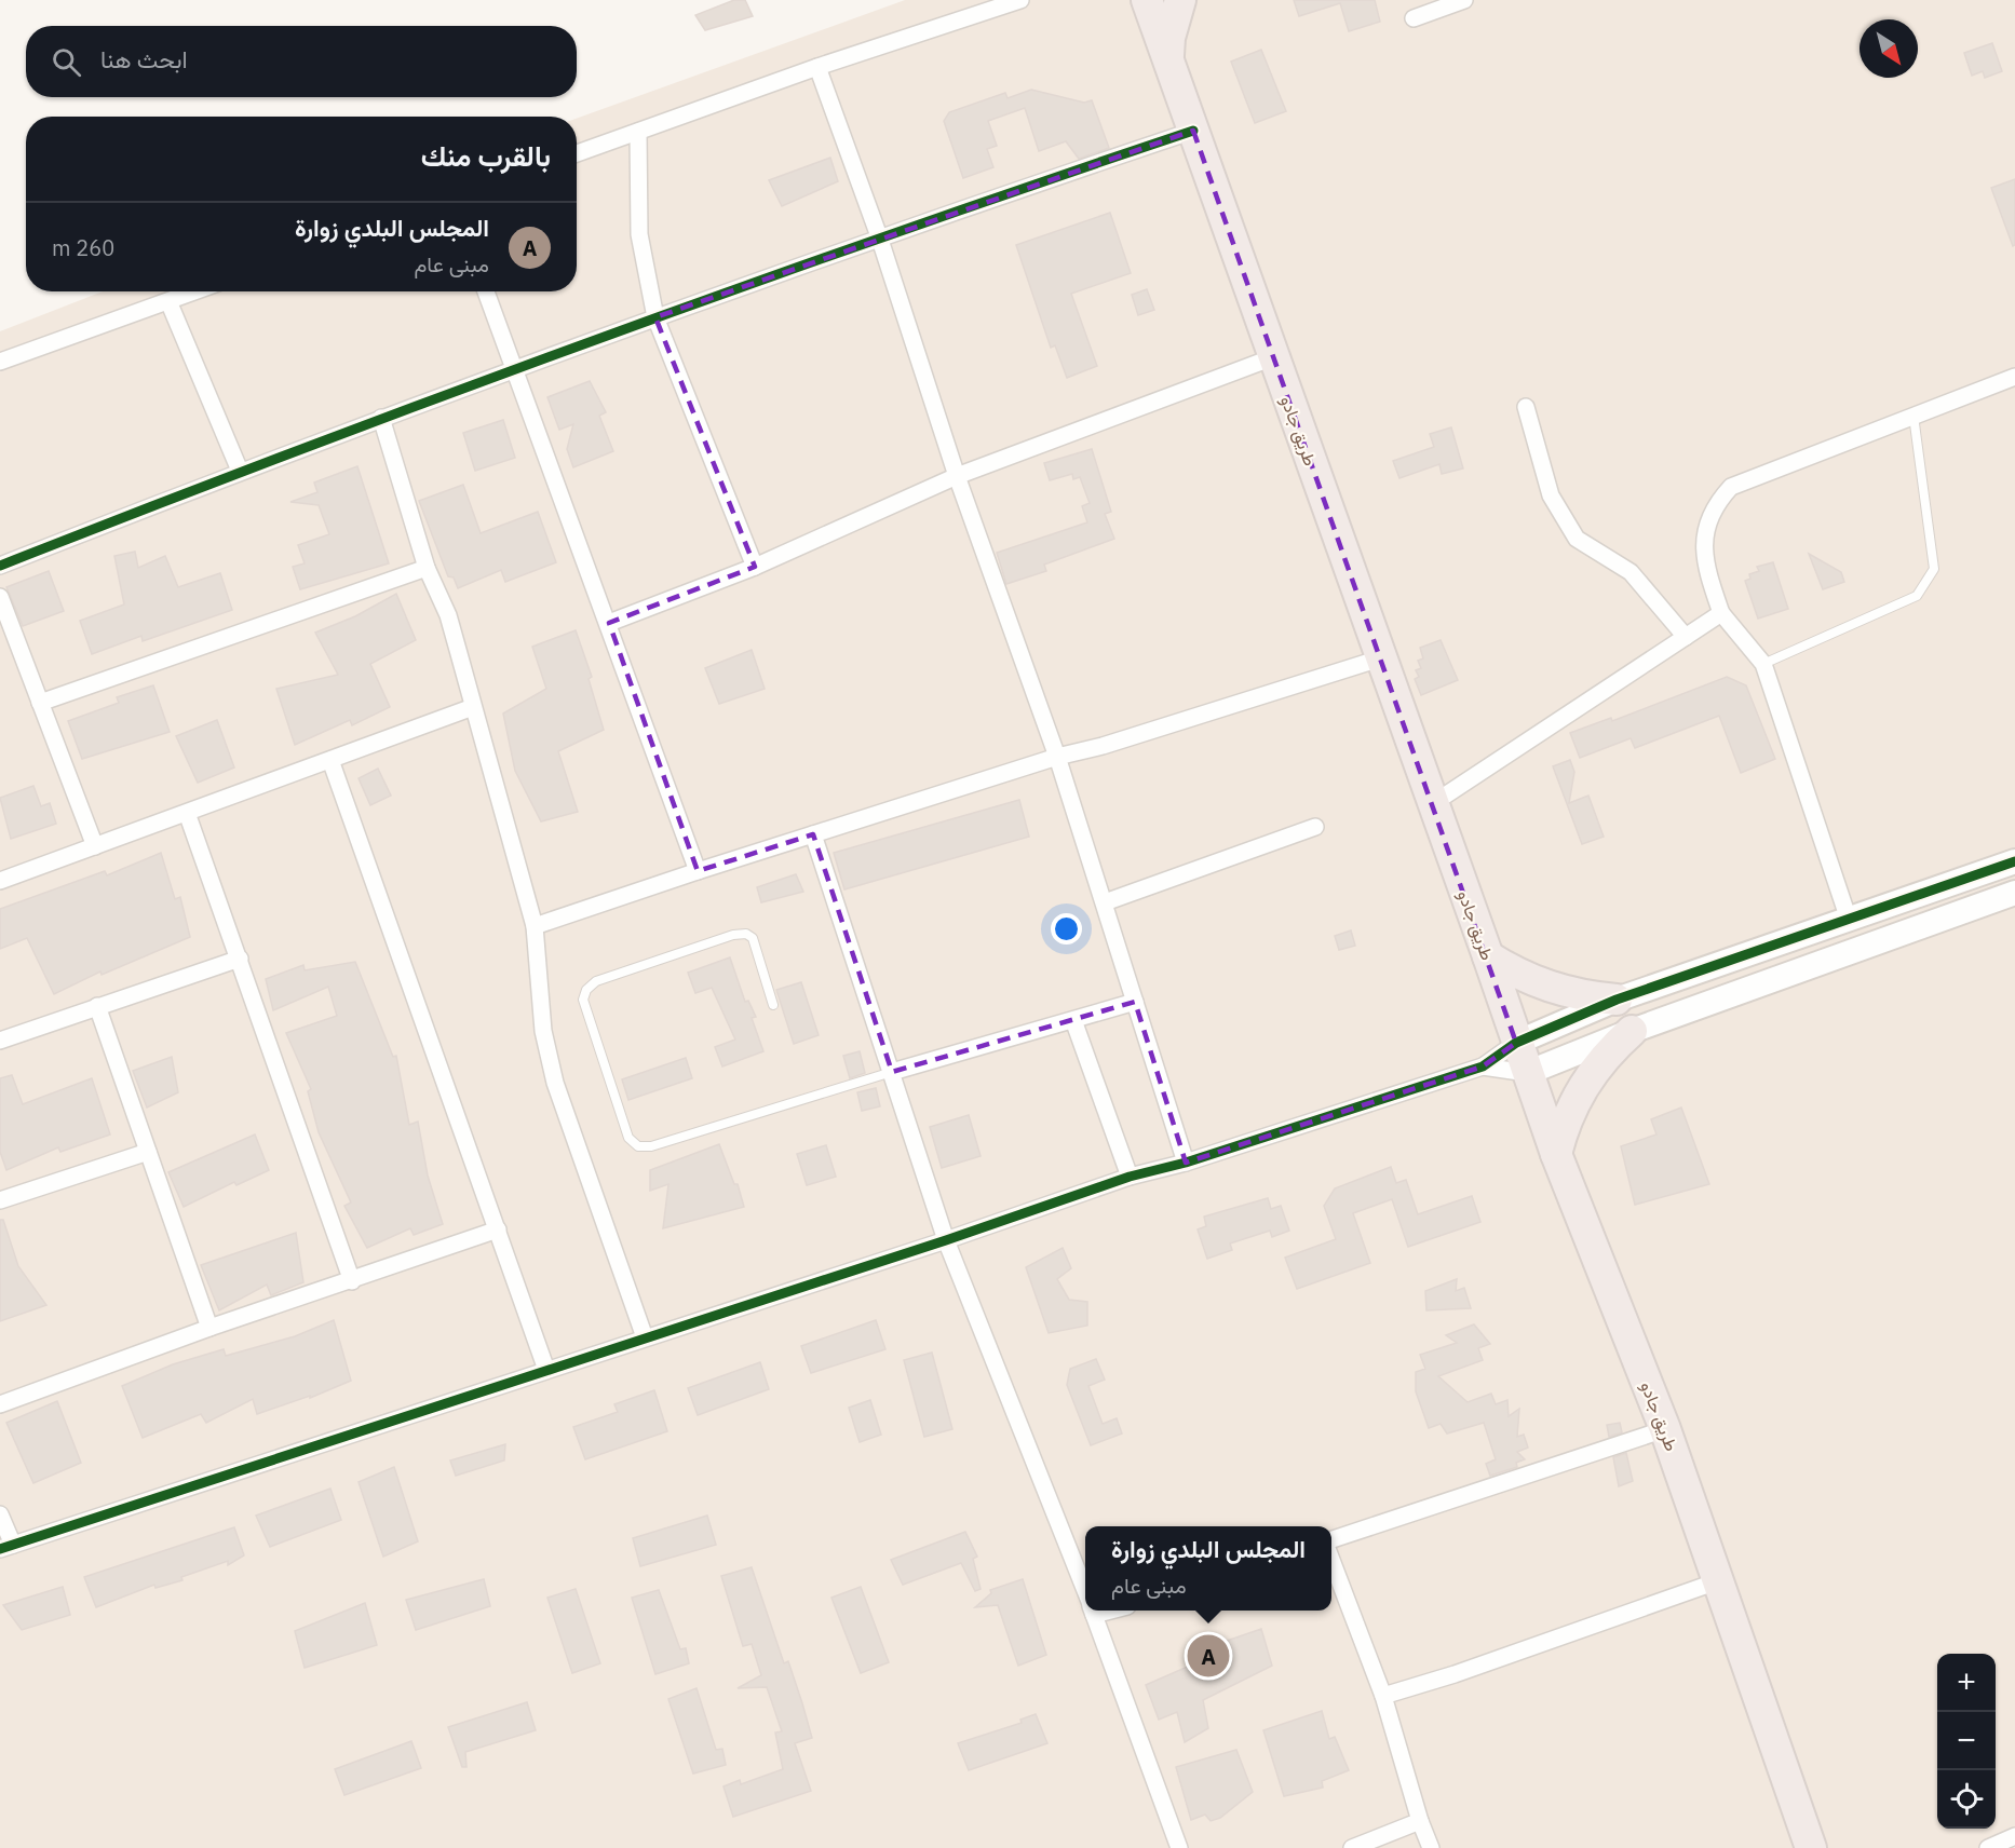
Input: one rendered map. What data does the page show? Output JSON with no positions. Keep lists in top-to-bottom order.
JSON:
{
  "streets": {
    "highway": ["طريق جادو"]
  },
  "north": "bottom right",
  "page": {
    "search": "ابحث هنا",
    "heading": "بالقرب منك",
    "list": [
      {
        "mark": "A",
        "name": "المجلس البلدي زوارة",
        "note": "مبنى عام",
        "value": "260 m"
      }
    ],
    "popup": ["المجلس البلدي زوارة", "مبنى عام"],
    "pins": "A",
    "map_buttons": ["+", "−"]
  }
}
